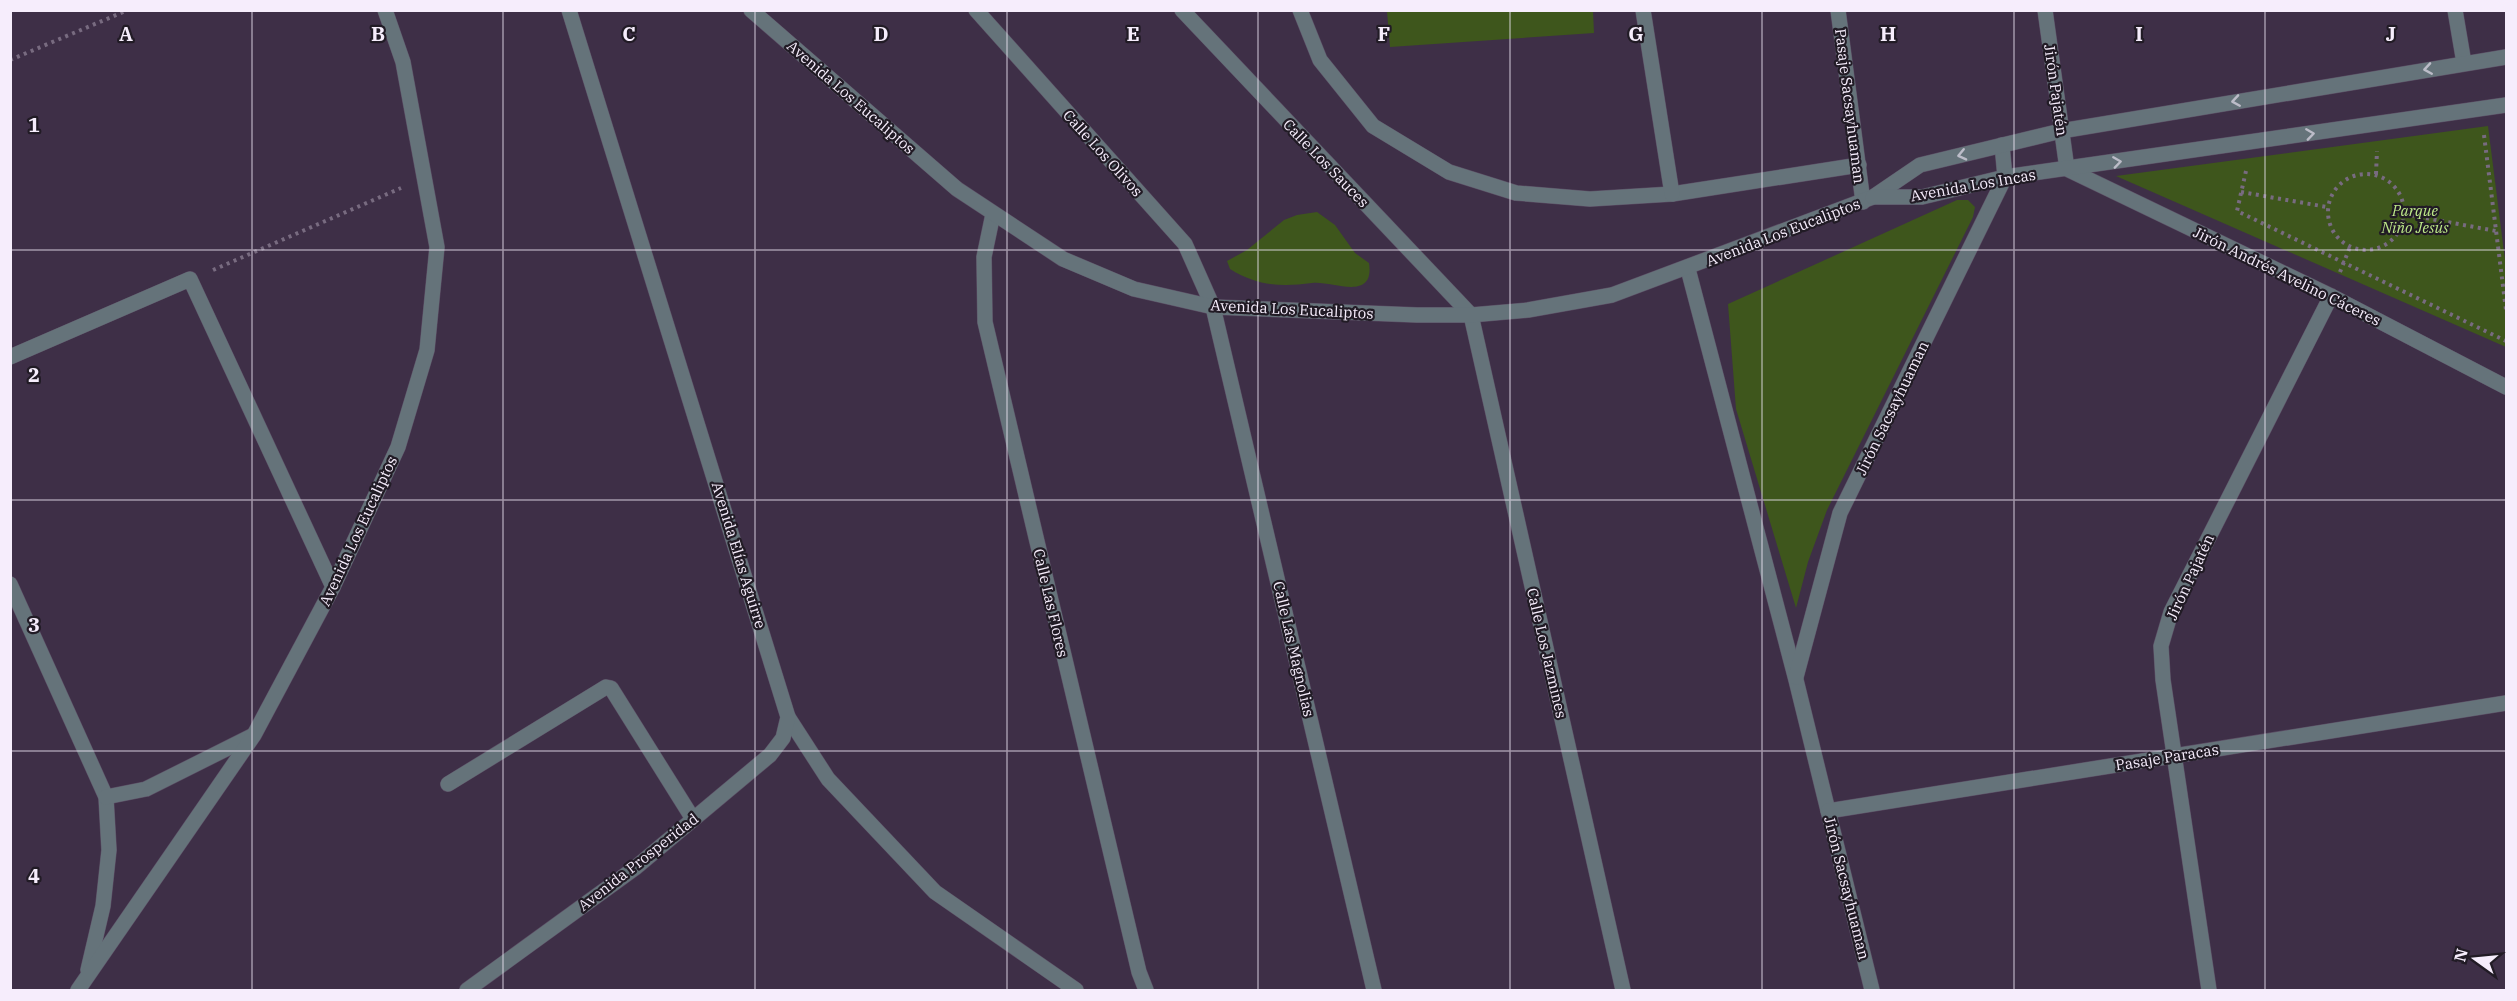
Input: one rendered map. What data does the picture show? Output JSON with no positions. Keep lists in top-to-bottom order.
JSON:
{
  "streets": {
    "street": [
      "Jirón Pajatén",
      "Avenida Los Eucaliptos",
      "Pasaje Sacsayhuaman",
      "Calle Los Olivos",
      "Calle Los Sauces",
      "Avenida Los Incas",
      "Jirón Andrés Avelino Cáceres",
      "Jirón Sacsayhuaman",
      "Avenida Elías Aguirre",
      "Calle Las Flores",
      "Calle Las Magnolias",
      "Calle Los Jazmines",
      "Pasaje Paracas",
      "Avenida Prosperidad"
    ]
  },
  "crossings": [
    ["Jirón Pajatén", "Avenida Los Incas"],
    ["Jirón Pajatén", "Jirón Andrés Avelino Cáceres"],
    ["Jirón Pajatén", "Pasaje Paracas"],
    ["Avenida Los Eucaliptos", "Pasaje Sacsayhuaman"],
    ["Avenida Los Eucaliptos", "Calle Los Olivos"],
    ["Avenida Los Eucaliptos", "Calle Los Sauces"],
    ["Avenida Los Eucaliptos", "Avenida Los Incas"],
    ["Avenida Los Eucaliptos", "Jirón Sacsayhuaman"],
    ["Avenida Los Eucaliptos", "Calle Las Flores"],
    ["Avenida Los Eucaliptos", "Calle Las Magnolias"],
    ["Avenida Los Eucaliptos", "Calle Los Jazmines"],
    ["Pasaje Sacsayhuaman", "Avenida Los Incas"],
    ["Calle Los Olivos", "Calle Las Magnolias"],
    ["Calle Los Sauces", "Calle Los Jazmines"],
    ["Avenida Los Incas", "Jirón Andrés Avelino Cáceres"],
    ["Avenida Los Incas", "Jirón Sacsayhuaman"],
    ["Jirón Sacsayhuaman", "Pasaje Paracas"],
    ["Avenida Elías Aguirre", "Avenida Prosperidad"]
  ],
  "parks": ["Parque Niño Jesús"],
  "north": "left",
  "grid": {
    "columns": [
      "A",
      "B",
      "C",
      "D",
      "E",
      "F",
      "G",
      "H",
      "I",
      "J"
    ],
    "rows": [
      "1",
      "2",
      "3",
      "4"
    ]
  }
}
